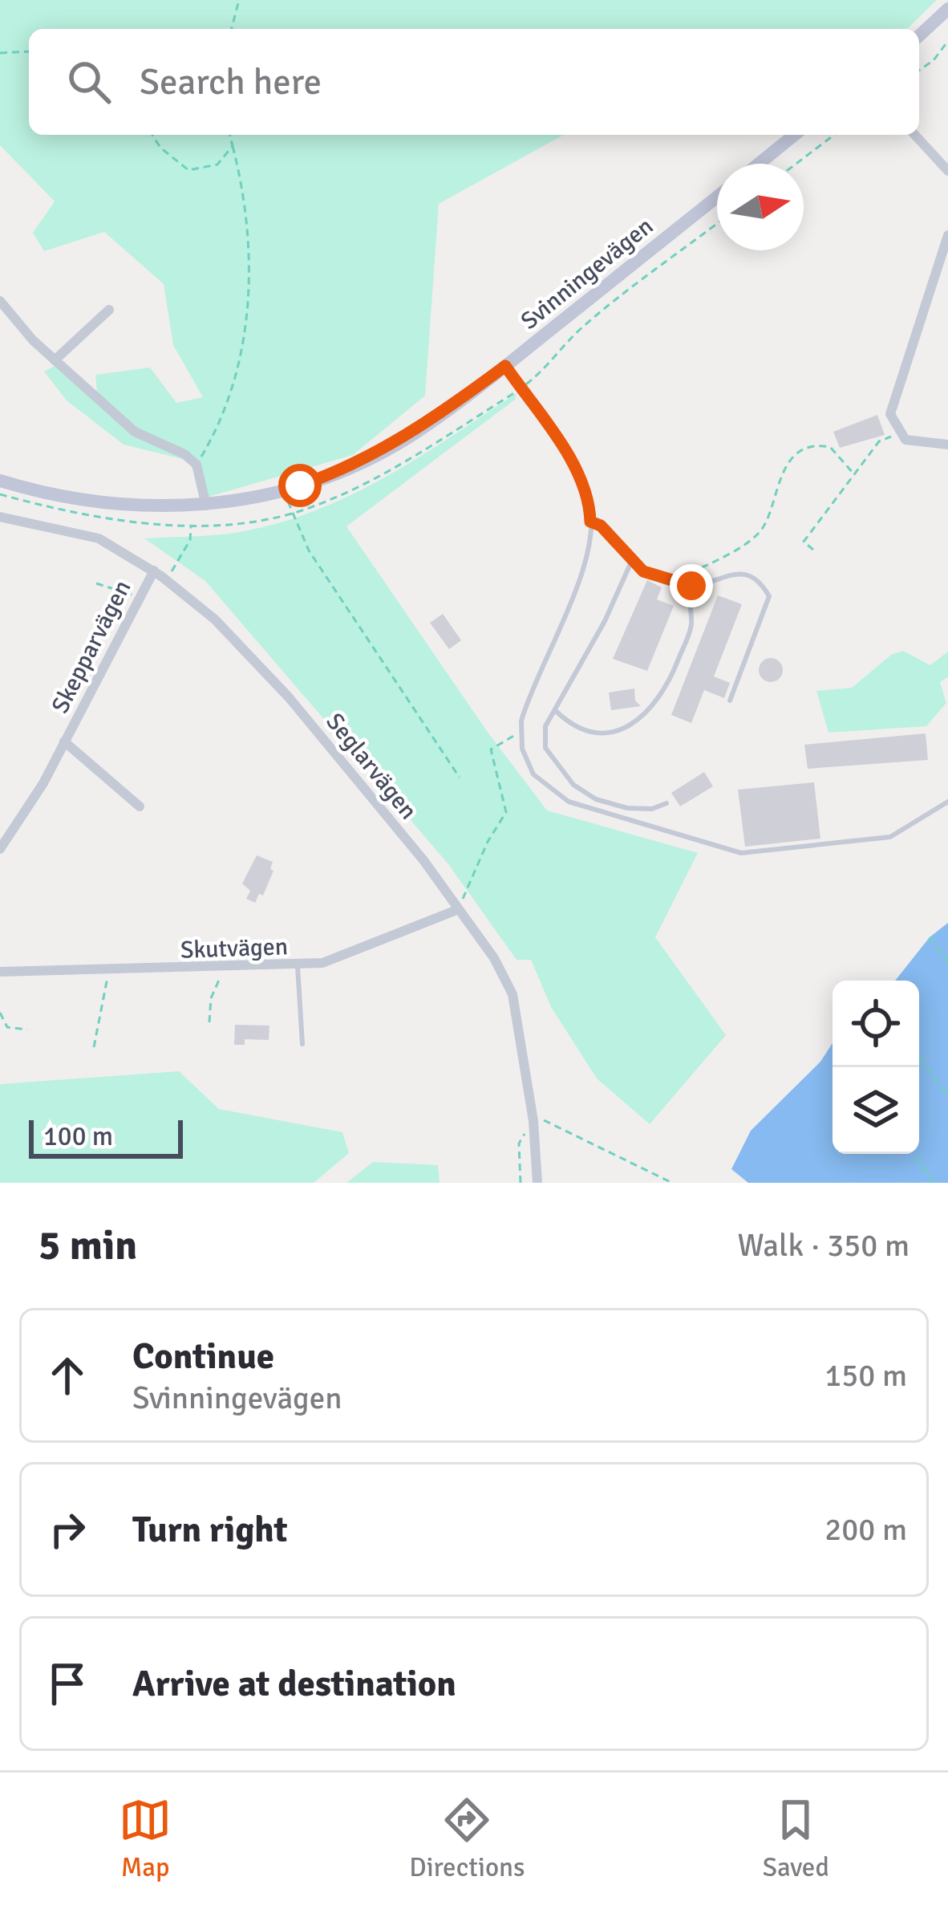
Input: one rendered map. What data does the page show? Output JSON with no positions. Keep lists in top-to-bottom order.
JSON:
{
  "streets": {
    "main road": ["Svinningevägen"],
    "street": ["Skepparvägen", "Seglarvägen", "Skutvägen"]
  },
  "crossings": [
    ["Skepparvägen", "Seglarvägen"],
    ["Seglarvägen", "Skutvägen"]
  ],
  "scale_bar": "100 m",
  "north": "right",
  "page": {
    "search": "Search here",
    "scale": "100 m",
    "heading": ["5 min", "Walk · 350 m"],
    "list": [
      ["Continue", "Svinningevägen", "150 m"],
      ["Turn right", "200 m"],
      "Arrive at destination"
    ],
    "nav": ["Map", "Directions", "Saved"]
  }
}
